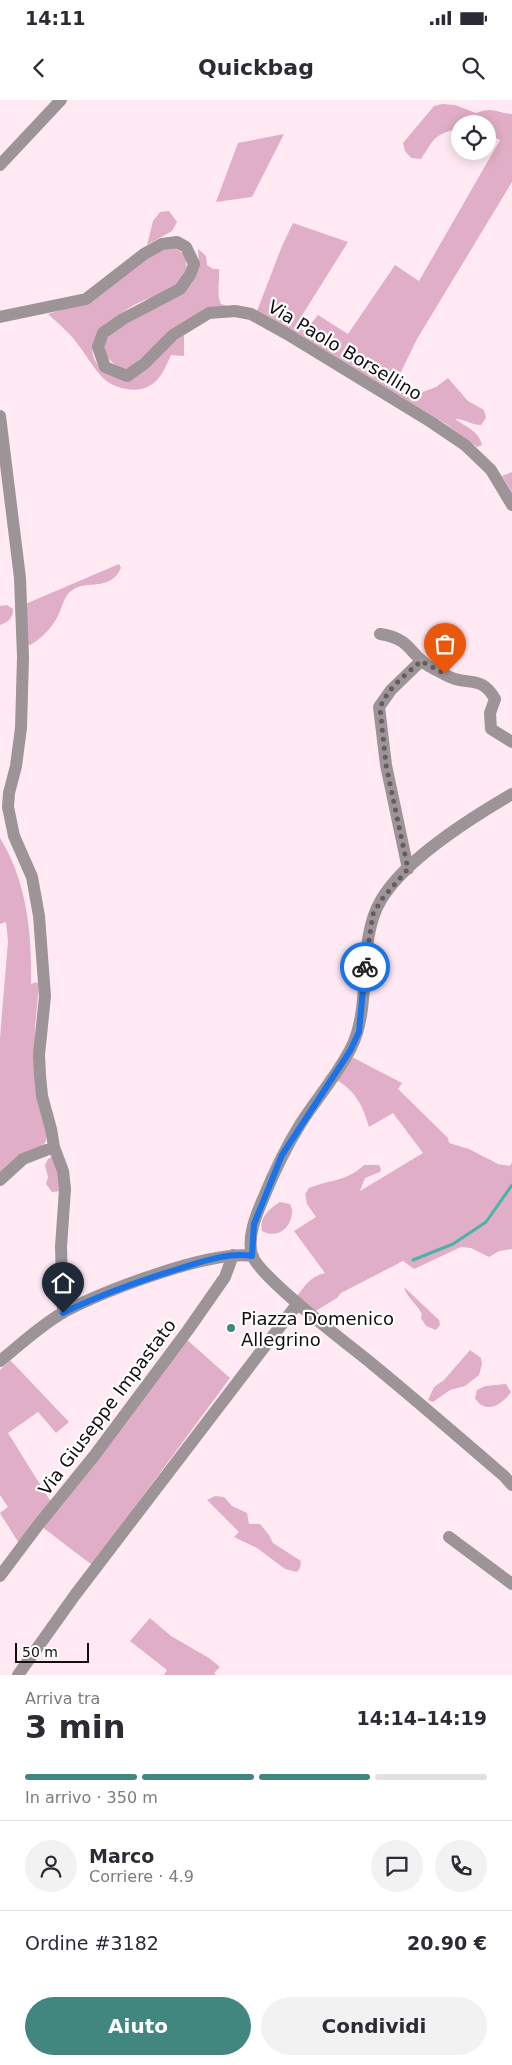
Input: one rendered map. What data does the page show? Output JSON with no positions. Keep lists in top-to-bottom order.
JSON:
{
  "streets": {
    "street": ["Via Paolo Borsellino", "Via Giuseppe Impastato"]
  },
  "places": ["Piazza Domenico Allegrino"],
  "scale_bar": "50 m",
  "page": {
    "status": "14:11",
    "header": "Quickbag",
    "scale": "50 m",
    "heading": ["3 min", "Arriva tra", "14:14–14:19"],
    "panel": [
      "Marco",
      "Corriere · 4.9",
      "Ordine #3182",
      "20.90 €"
    ],
    "bar": "In arrivo · 350 m",
    "buttons": ["Aiuto", "Condividi"]
  }
}
